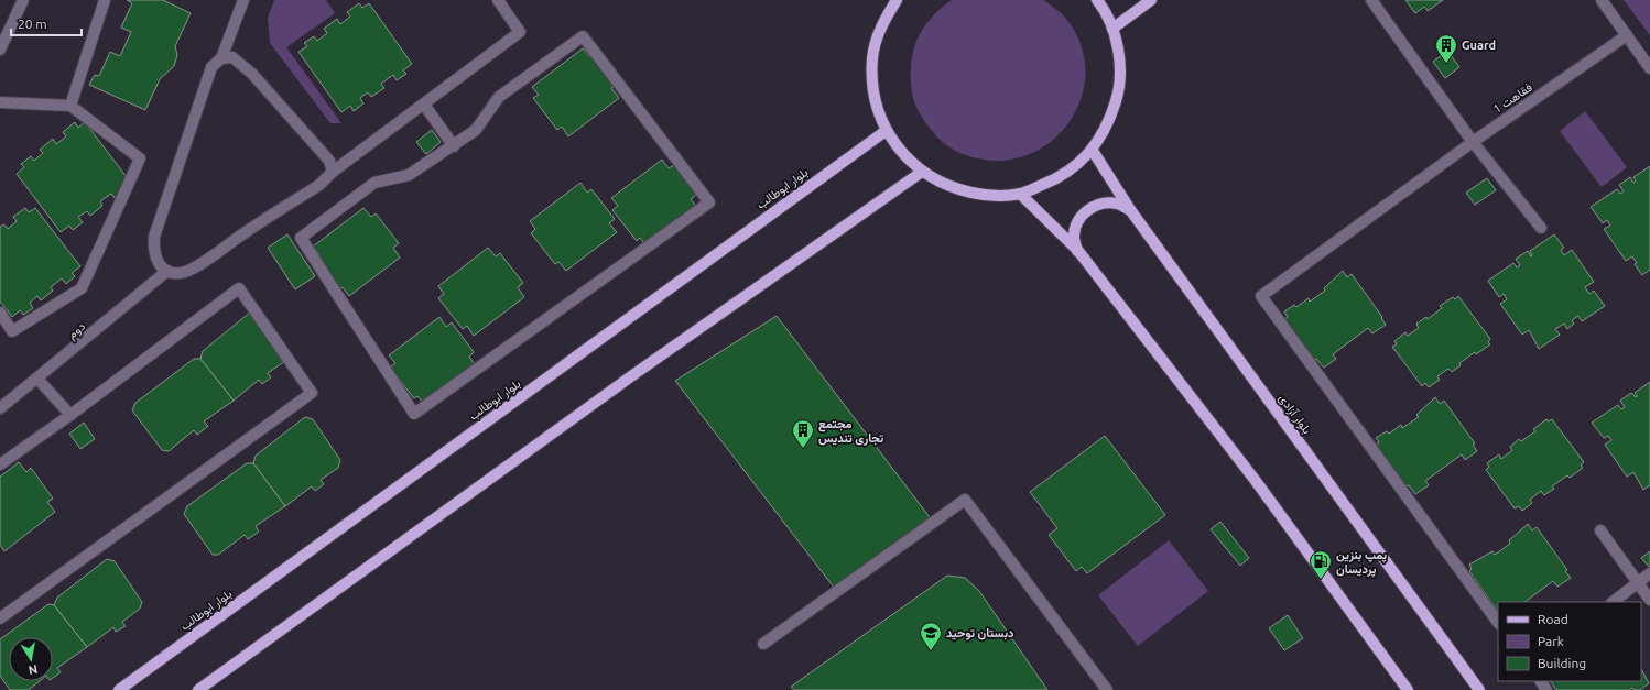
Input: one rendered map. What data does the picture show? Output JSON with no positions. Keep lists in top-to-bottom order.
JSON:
{
  "streets": {
    "main road": ["بلوار ابوطالب", "بلوار آزادی"],
    "street": ["فقاهت 1", "دوم"]
  },
  "places": {
    "building": ["Guard", "مجتمع تجاری تندیس"],
    "fuel station": ["پمپ بنزین پردیسان"],
    "school or university": ["دبستان توحید"]
  },
  "legend": ["Road", "Park", "Building"],
  "scale_bar": "20 m",
  "north": "bottom"
}
